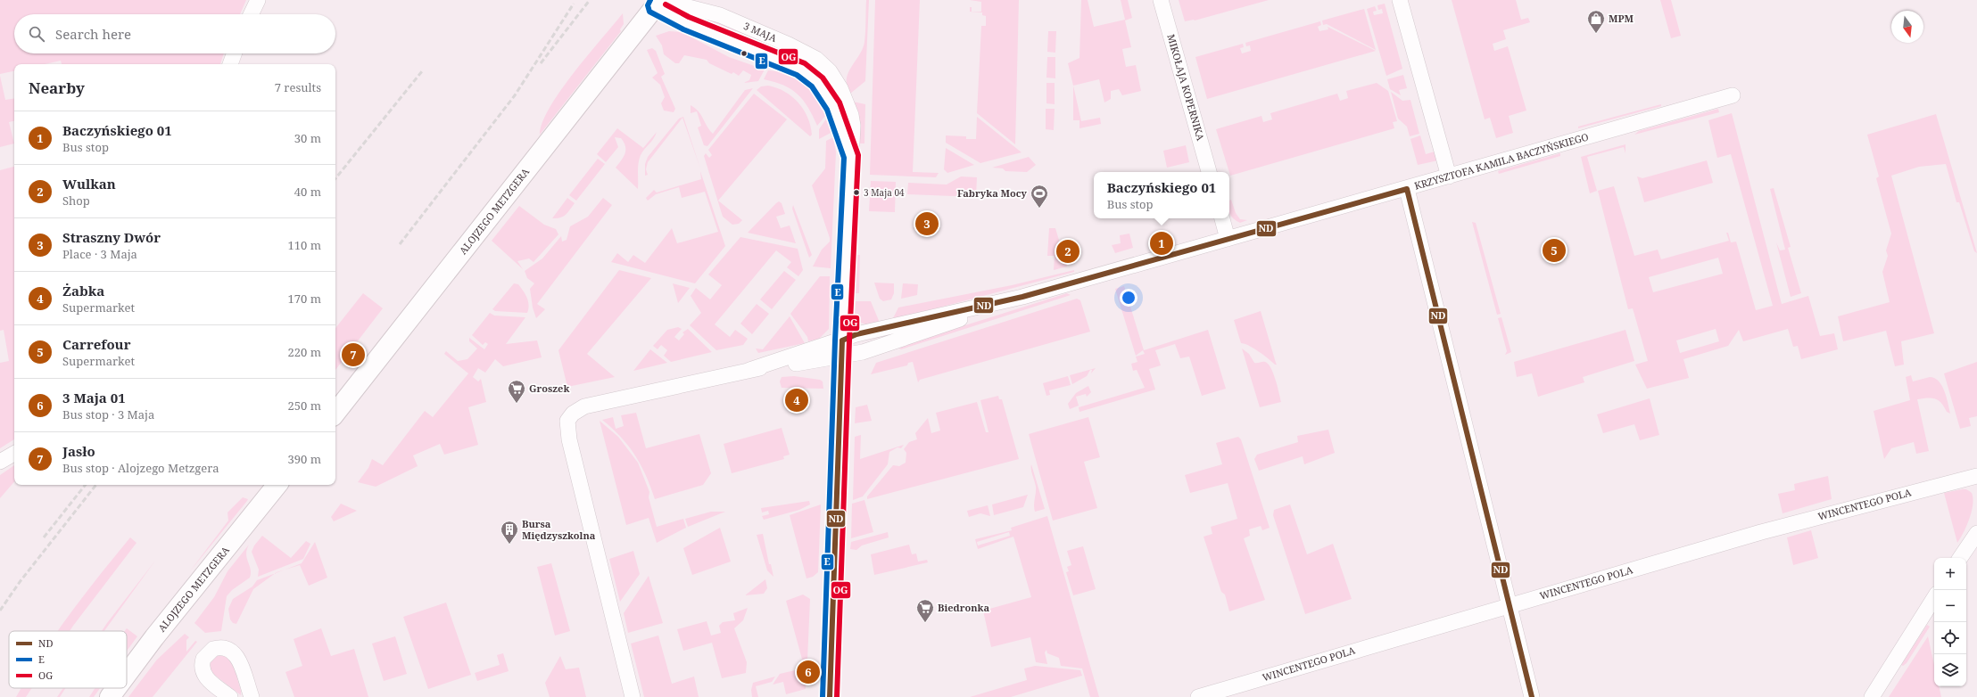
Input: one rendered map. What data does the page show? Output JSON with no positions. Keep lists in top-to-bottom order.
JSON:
{
  "streets": {
    "main road": ["ALOJZEGO METZGERA"],
    "street": [
      "3 MAJA",
      "MIKOŁAJA KOPERNIKA",
      "KRZYSZTOFA KAMILA BACZYŃSKIEGO",
      "WINCENTEGO POLA"
    ]
  },
  "crossings": [
    ["3 MAJA", "KRZYSZTOFA KAMILA BACZYŃSKIEGO"],
    ["3 MAJA", "ALOJZEGO METZGERA"]
  ],
  "places": {
    "shop": ["MPM"],
    "other": ["3 Maja 04"],
    "sports": ["Fabryka Mocy"],
    "supermarket": ["Groszek", "Biedronka"],
    "building": ["Bursa Międzyszkolna"]
  },
  "lines": ["transit line E", "transit line OG", "transit line ND"],
  "legend": ["ND", "E", "OG"],
  "north": "bottom",
  "page": {
    "search": "Search here",
    "heading": ["Nearby", "7 results"],
    "list": [
      {
        "mark": "1",
        "name": "Baczyńskiego 01",
        "note": "Bus stop",
        "value": "30 m"
      },
      {
        "mark": "2",
        "name": "Wulkan",
        "note": "Shop",
        "value": "40 m"
      },
      {
        "mark": "3",
        "name": "Straszny Dwór",
        "note": "Place · 3 Maja",
        "value": "110 m"
      },
      {
        "mark": "4",
        "name": "Żabka",
        "note": "Supermarket",
        "value": "170 m"
      },
      {
        "mark": "5",
        "name": "Carrefour",
        "note": "Supermarket",
        "value": "220 m"
      },
      {
        "mark": "6",
        "name": "3 Maja 01",
        "note": "Bus stop · 3 Maja",
        "value": "250 m"
      },
      {
        "mark": "7",
        "name": "Jasło",
        "note": "Bus stop · Alojzego Metzgera",
        "value": "390 m"
      }
    ],
    "popup": ["Baczyńskiego 01", "Bus stop"],
    "pins": [
      "3",
      "1",
      "5",
      "2",
      "7",
      "4",
      "6"
    ],
    "map_buttons": ["+", "−"]
  }
}
